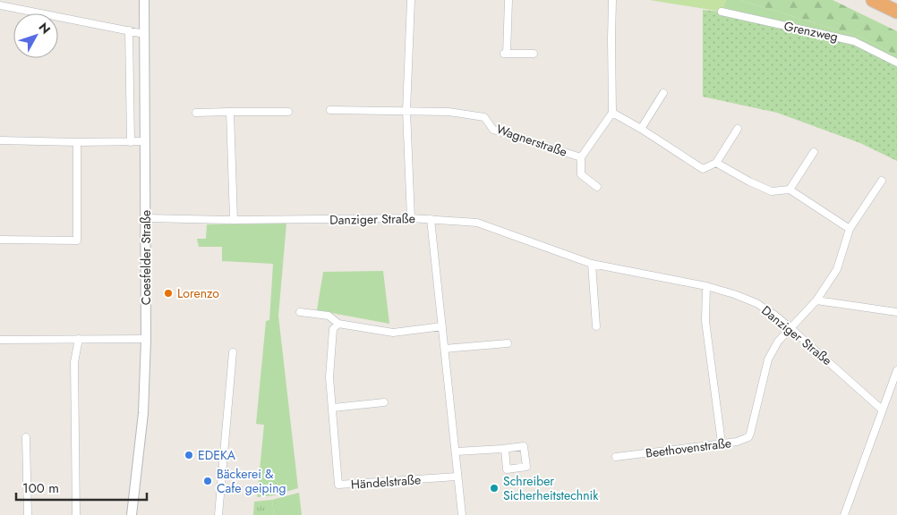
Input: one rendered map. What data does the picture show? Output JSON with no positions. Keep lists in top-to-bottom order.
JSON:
{
  "streets": {
    "street": [
      "Grenzweg",
      "Wagnerstraße",
      "Danziger Straße",
      "Coesfelder Straße",
      "Beethovenstraße",
      "Händelstraße"
    ]
  },
  "crossings": [
    ["Danziger Straße", "Coesfelder Straße"],
    ["Danziger Straße", "Beethovenstraße"]
  ],
  "places": [
    "Lorenzo",
    "EDEKA",
    "Bäckerei & Cafe geiping",
    "Schreiber Sicherheitstechnik"
  ],
  "scale_bar": "100 m",
  "north": "top right"
}
